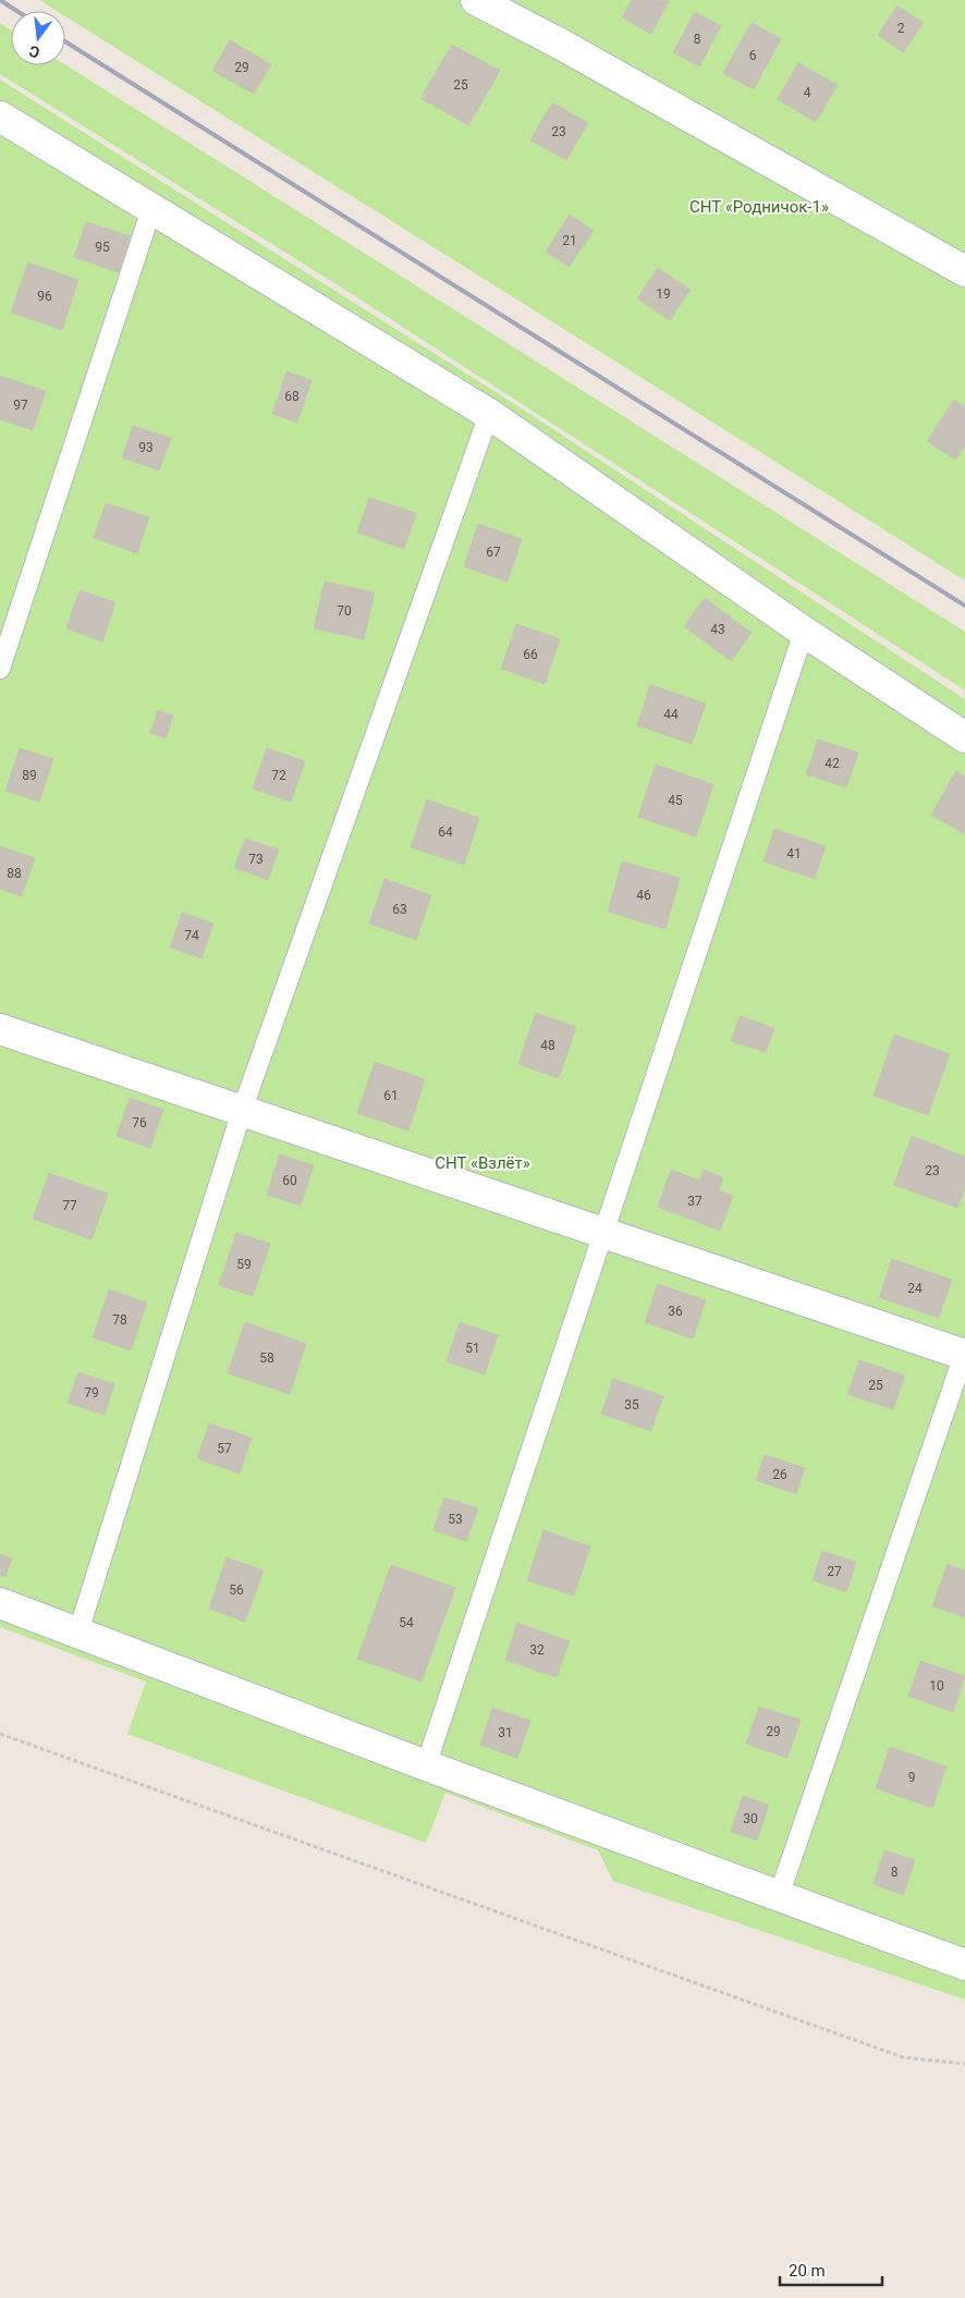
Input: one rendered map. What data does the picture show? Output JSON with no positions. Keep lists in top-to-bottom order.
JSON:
{
  "parks": ["СНТ «Родничок-1»", "СНТ «Взлёт»"],
  "house_numbers": [
    "2",
    "8",
    "6",
    "29",
    "25",
    "4",
    "23",
    "21",
    "95",
    "19",
    "96",
    "68",
    "97",
    "93",
    "67",
    "70",
    "43",
    "66",
    "44",
    "42",
    "89",
    "72",
    "45",
    "64",
    "41",
    "73",
    "88",
    "46",
    "63",
    "74",
    "48",
    "61",
    "76",
    "23",
    "60",
    "37",
    "77",
    "59",
    "24",
    "36",
    "78",
    "51",
    "58",
    "25",
    "79",
    "35",
    "57",
    "26",
    "53",
    "27",
    "56",
    "54",
    "32",
    "10",
    "29",
    "31",
    "9",
    "30",
    "8"
  ],
  "scale_bar": "20 m",
  "north": "bottom"
}
